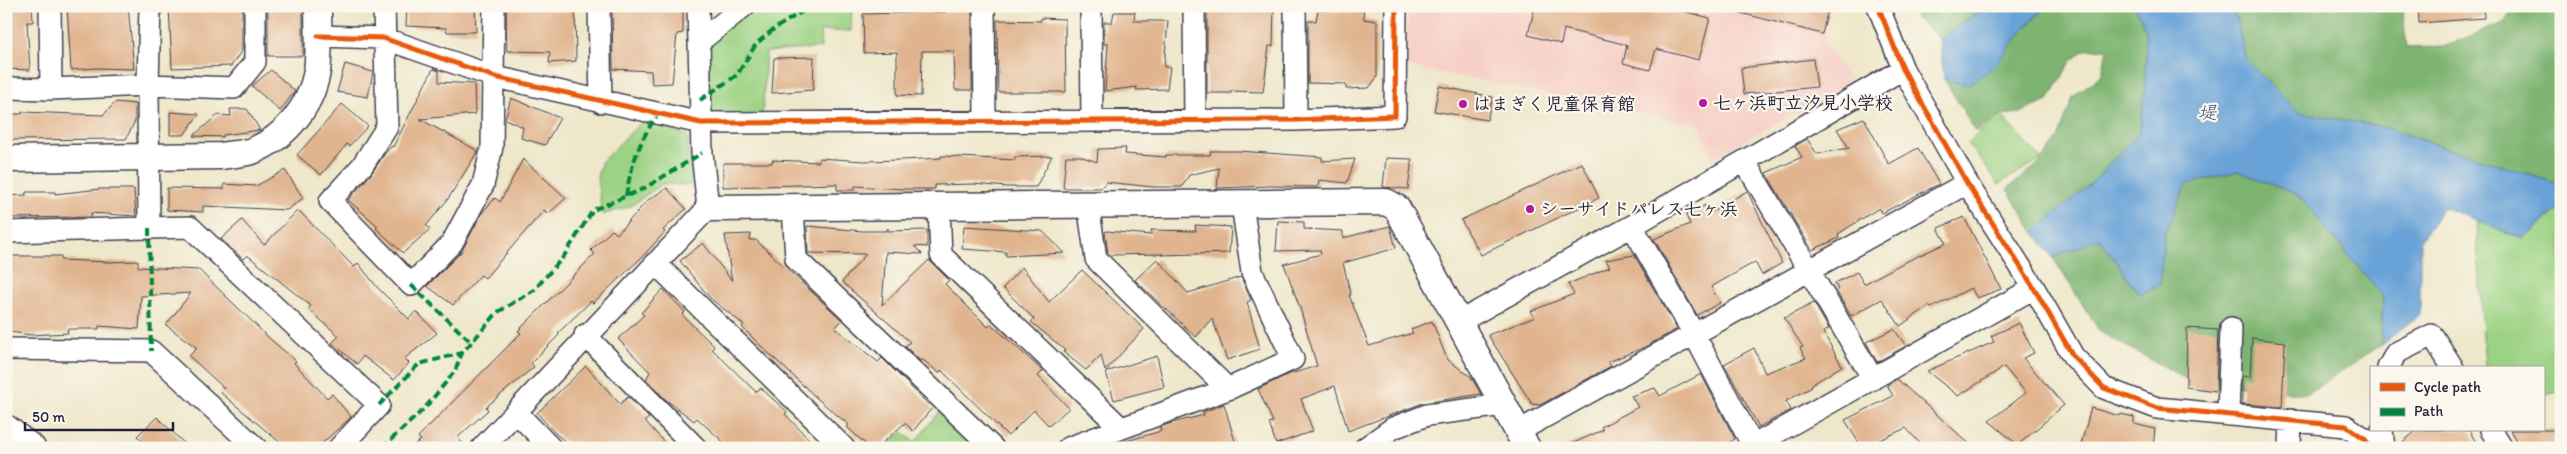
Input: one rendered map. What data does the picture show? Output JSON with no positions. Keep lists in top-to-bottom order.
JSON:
{
  "water": ["堤"],
  "places": ["七ヶ浜町立汐見小学校", "はまぎく児童保育館", "シーサイドパレス七ヶ浜"],
  "legend": ["Cycle path", "Path"],
  "scale_bar": "50 m"
}
